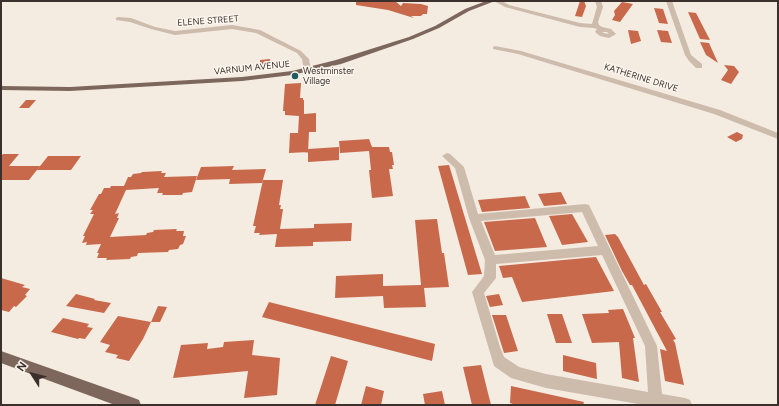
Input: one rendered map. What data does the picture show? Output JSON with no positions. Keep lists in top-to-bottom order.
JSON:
{
  "streets": {
    "main road": ["VARNUM AVENUE"],
    "street": ["ELENE STREET", "KATHERINE DRIVE"]
  },
  "crossings": [
    ["ELENE STREET", "VARNUM AVENUE"]
  ],
  "places": ["Westminster Village"],
  "north": "top left"
}
